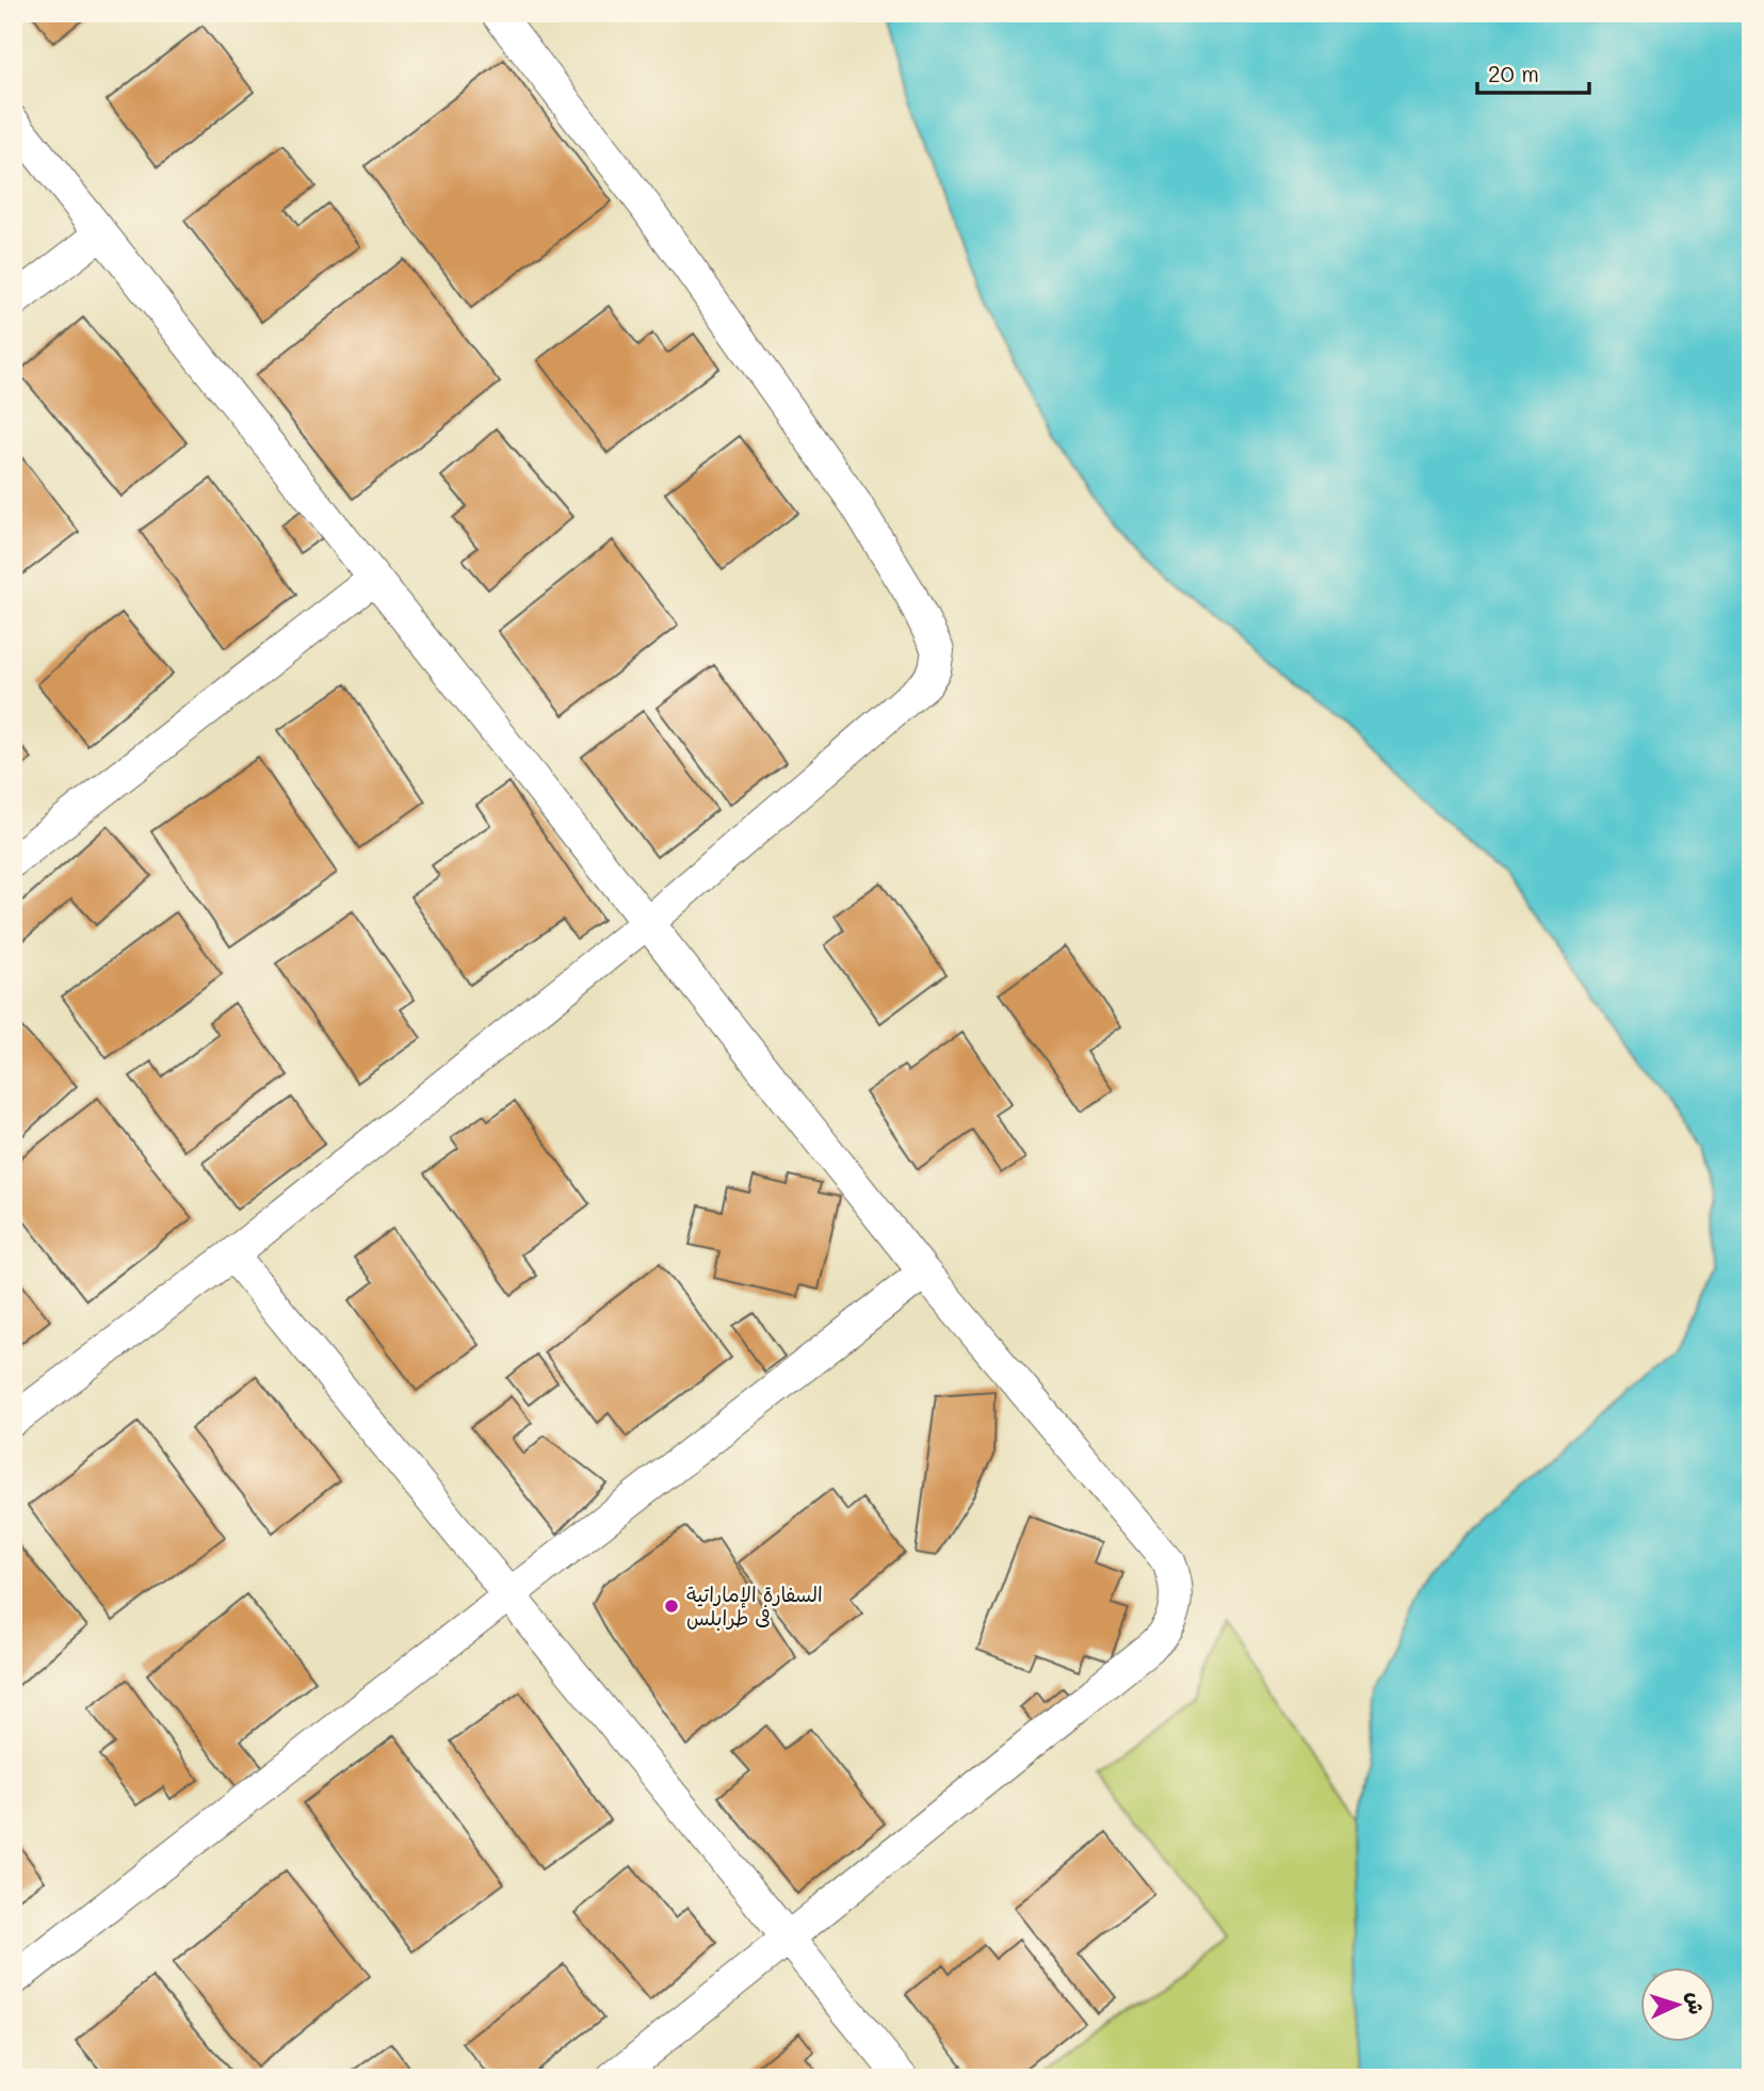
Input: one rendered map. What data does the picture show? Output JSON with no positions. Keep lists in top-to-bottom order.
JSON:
{
  "places": ["السفارة الإماراتية فى طرابلس"],
  "scale_bar": "20 m",
  "north": "right"
}
